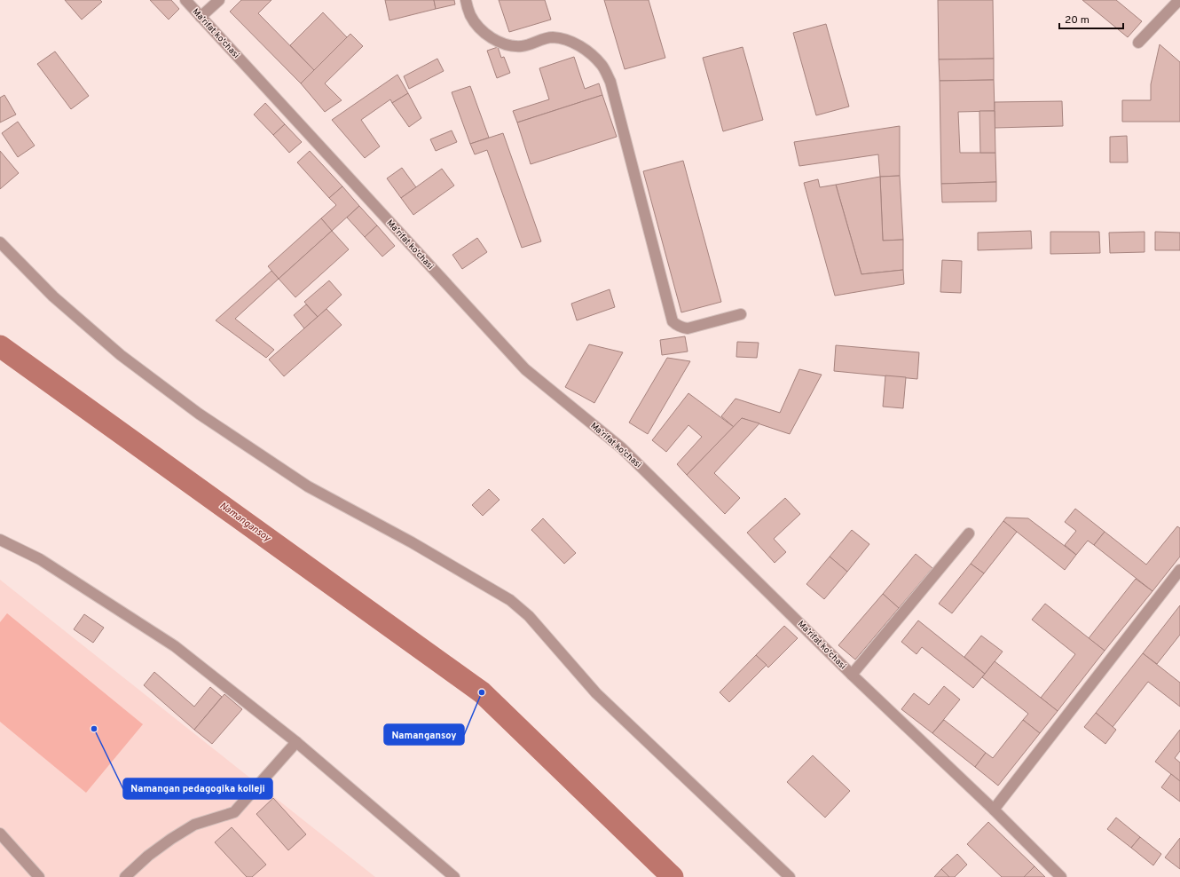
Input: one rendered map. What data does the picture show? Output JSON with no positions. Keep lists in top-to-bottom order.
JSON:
{
  "streets": {
    "street": ["Maʼrifat ko'chasi"]
  },
  "water": ["Namangansoy"],
  "places": ["Namangansoy", "Namangan pedagogika kolleji"],
  "scale_bar": "20 m"
}
